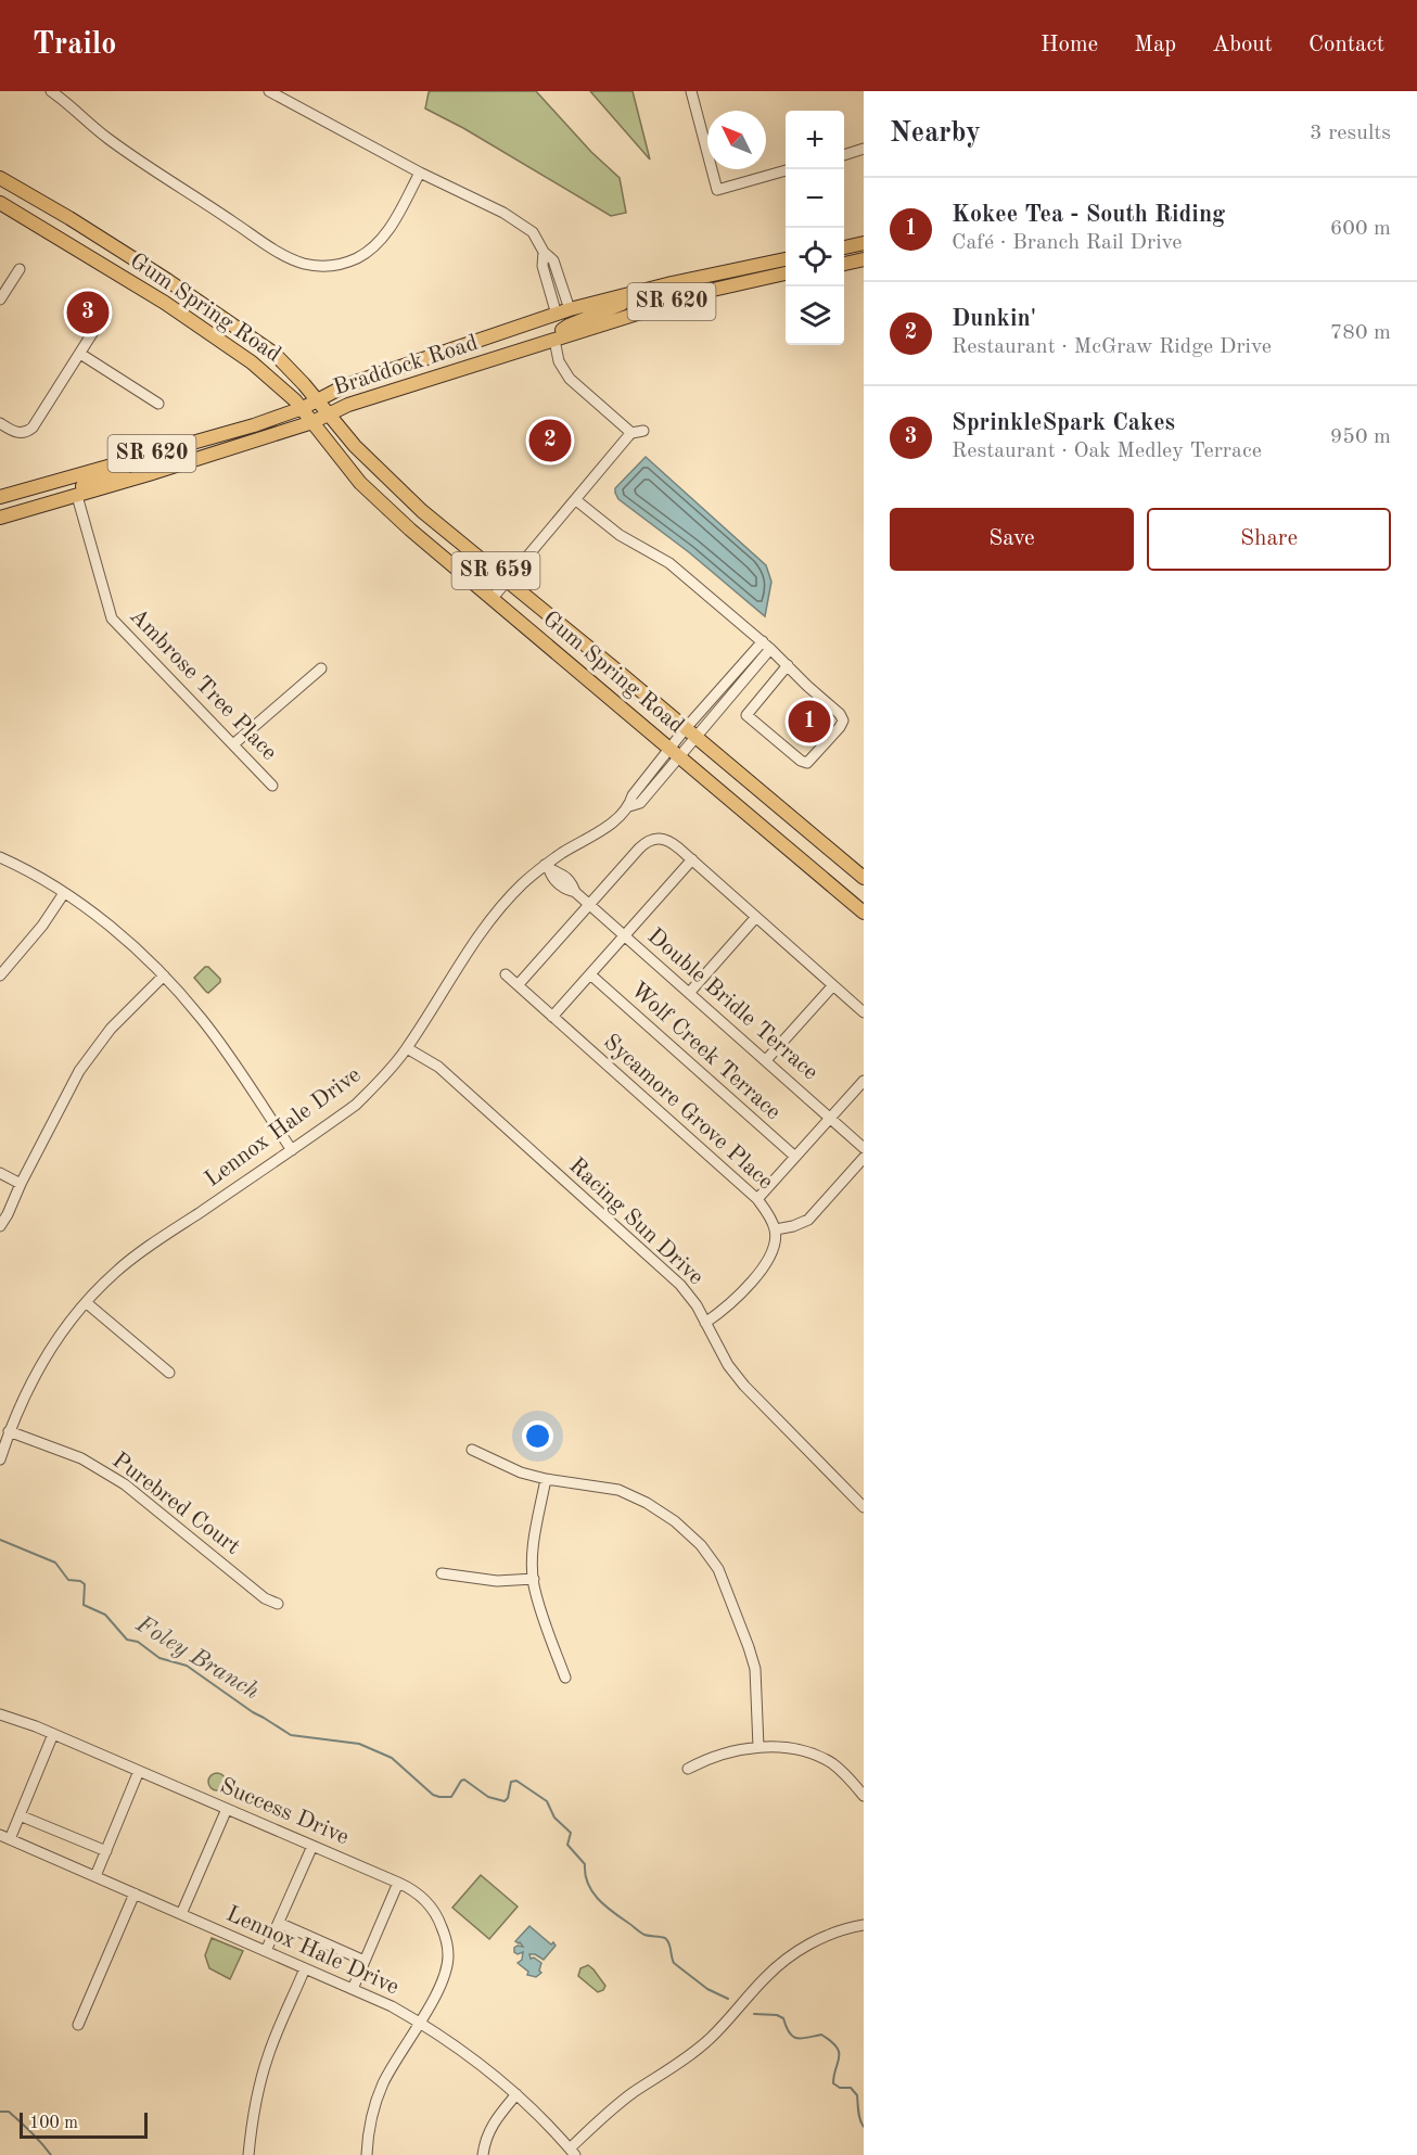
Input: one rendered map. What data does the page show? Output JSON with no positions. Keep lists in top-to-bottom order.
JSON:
{
  "streets": {
    "main road": [
      "SR 620",
      "Gum Spring Road",
      "Braddock Road",
      "SR 659"
    ],
    "street": [
      "Ambrose Tree Place",
      "Double Bridle Terrace",
      "Wolf Creek Terrace",
      "Sycamore Grove Place",
      "Lennox Hale Drive",
      "Racing Sun Drive",
      "Purebred Court",
      "Success Drive"
    ]
  },
  "crossings": [
    ["Gum Spring Road", "Braddock Road"],
    ["Gum Spring Road", "Lennox Hale Drive"],
    ["Braddock Road", "Ambrose Tree Place"],
    ["Double Bridle Terrace", "Lennox Hale Drive"],
    ["Lennox Hale Drive", "Racing Sun Drive"],
    ["Lennox Hale Drive", "Purebred Court"],
    ["Lennox Hale Drive", "Success Drive"]
  ],
  "water": ["Foley Branch"],
  "scale_bar": "100 m",
  "north": "top left",
  "page": {
    "header": "Trailo",
    "nav": [
      "Home",
      "Map",
      "About",
      "Contact"
    ],
    "heading": ["Nearby", "3 results"],
    "map_buttons": ["+", "−"],
    "list": [
      {
        "mark": "1",
        "name": "Kokee Tea - South Riding",
        "note": "Café · Branch Rail Drive",
        "value": "600 m"
      },
      {
        "mark": "2",
        "name": "Dunkin'",
        "note": "Restaurant · McGraw Ridge Drive",
        "value": "780 m"
      },
      {
        "mark": "3",
        "name": "SprinkleSpark Cakes",
        "note": "Restaurant · Oak Medley Terrace",
        "value": "950 m"
      }
    ],
    "pins": ["3", "2", "1"],
    "buttons": ["Save", "Share"],
    "scale": "100 m"
  }
}
